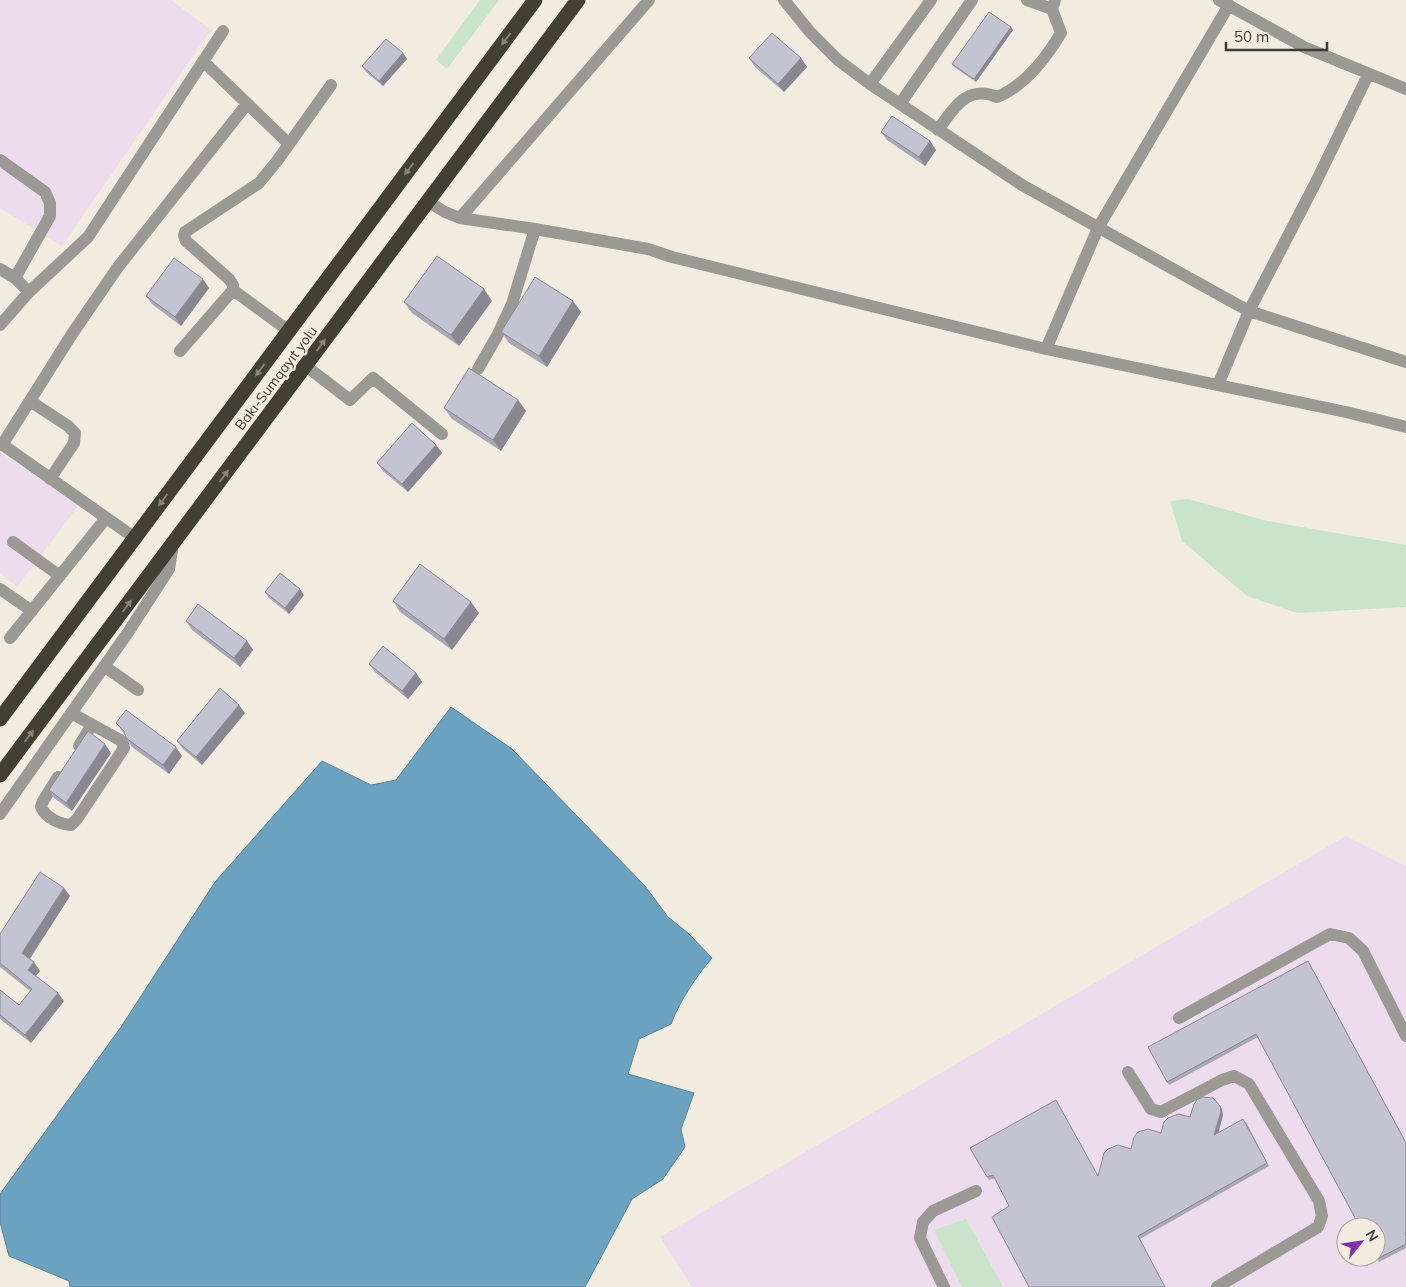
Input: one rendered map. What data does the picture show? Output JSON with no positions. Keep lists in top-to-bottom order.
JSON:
{
  "streets": {
    "highway": ["Bakı-Sumqayıt yolu"]
  },
  "scale_bar": "50 m",
  "north": "top right"
}
